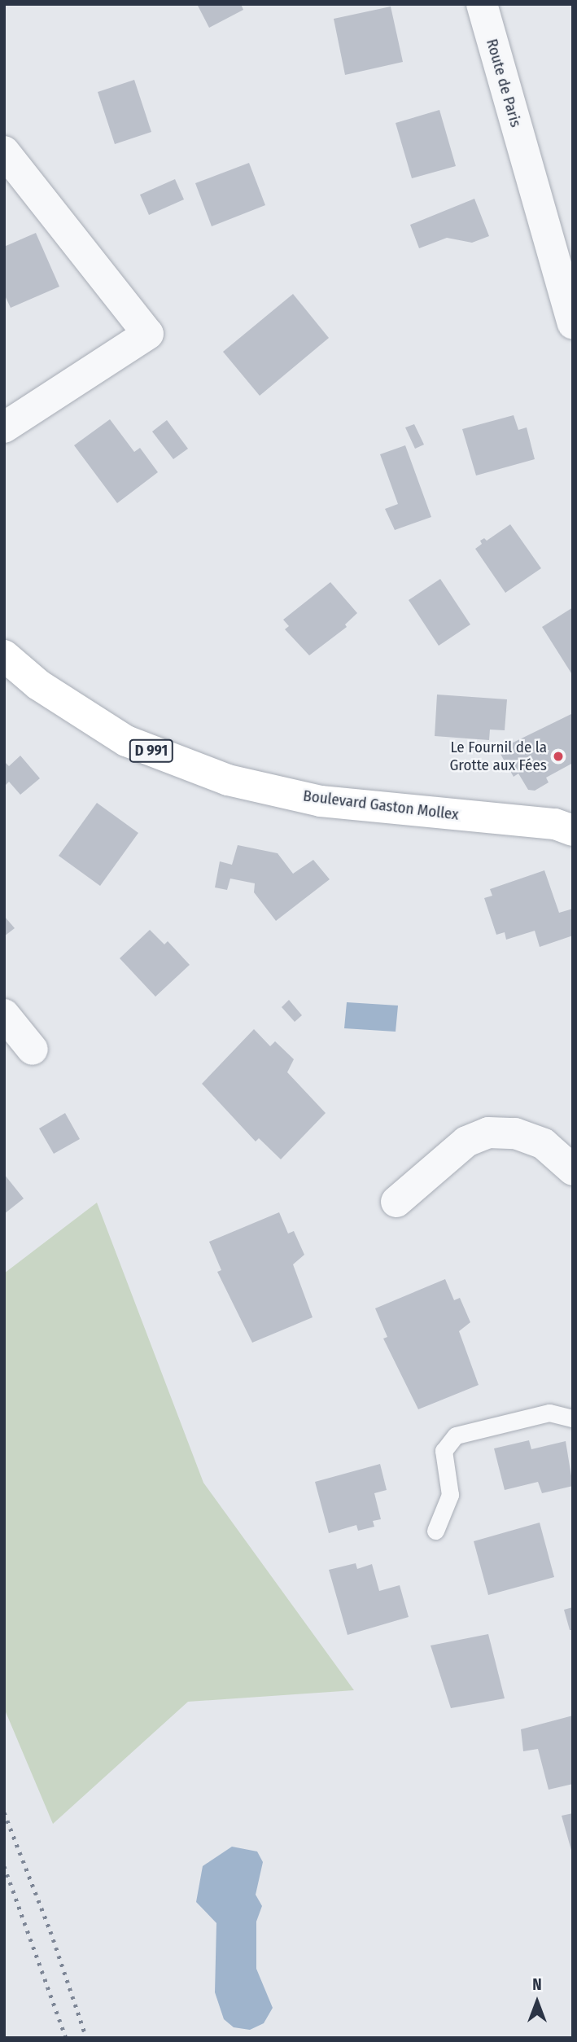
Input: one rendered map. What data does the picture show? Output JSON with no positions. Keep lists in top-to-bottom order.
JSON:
{
  "streets": {
    "main road": ["D 991", "Boulevard Gaston Mollex"],
    "street": ["Route de Paris"]
  },
  "places": ["Le Fournil de la Grotte aux Fées"],
  "north": "top"
}
